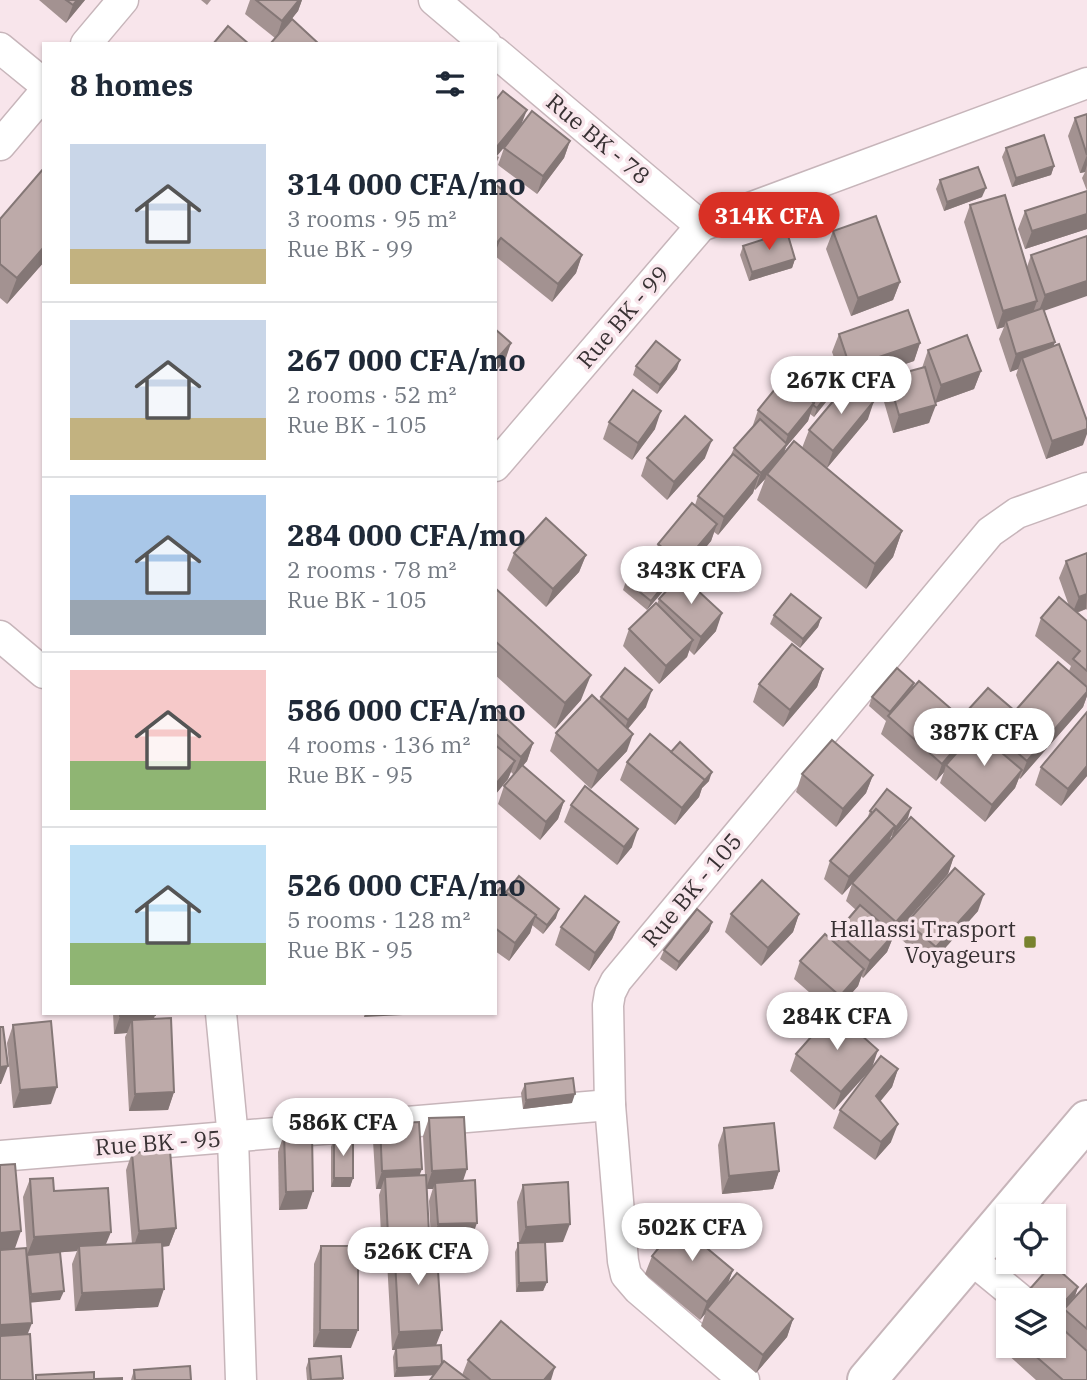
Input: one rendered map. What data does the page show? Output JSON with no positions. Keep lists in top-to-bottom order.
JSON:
{
  "streets": {
    "street": [
      "Rue BK - 78",
      "Rue BK - 99",
      "Rue BK - 105",
      "Rue BK - 95"
    ]
  },
  "crossings": [
    ["Rue BK - 78", "Rue BK - 99"],
    ["Rue BK - 105", "Rue BK - 95"]
  ],
  "places": {
    "transit": ["Hallassi Trasport Voyageurs"]
  },
  "page": {
    "heading": "8 homes",
    "list": [
      {
        "name": "314 000 CFA/mo",
        "note": "3 rooms · 95 m² · Rue BK - 99"
      },
      {
        "name": "267 000 CFA/mo",
        "note": "2 rooms · 52 m² · Rue BK - 105"
      },
      {
        "name": "284 000 CFA/mo",
        "note": "2 rooms · 78 m² · Rue BK - 105"
      },
      {
        "name": "586 000 CFA/mo",
        "note": "4 rooms · 136 m² · Rue BK - 95"
      },
      {
        "name": "526 000 CFA/mo",
        "note": "5 rooms · 128 m² · Rue BK - 95"
      }
    ],
    "price": [
      "314K CFA",
      "267K CFA",
      "343K CFA",
      "387K CFA",
      "284K CFA",
      "586K CFA",
      "502K CFA",
      "526K CFA"
    ]
  }
}
